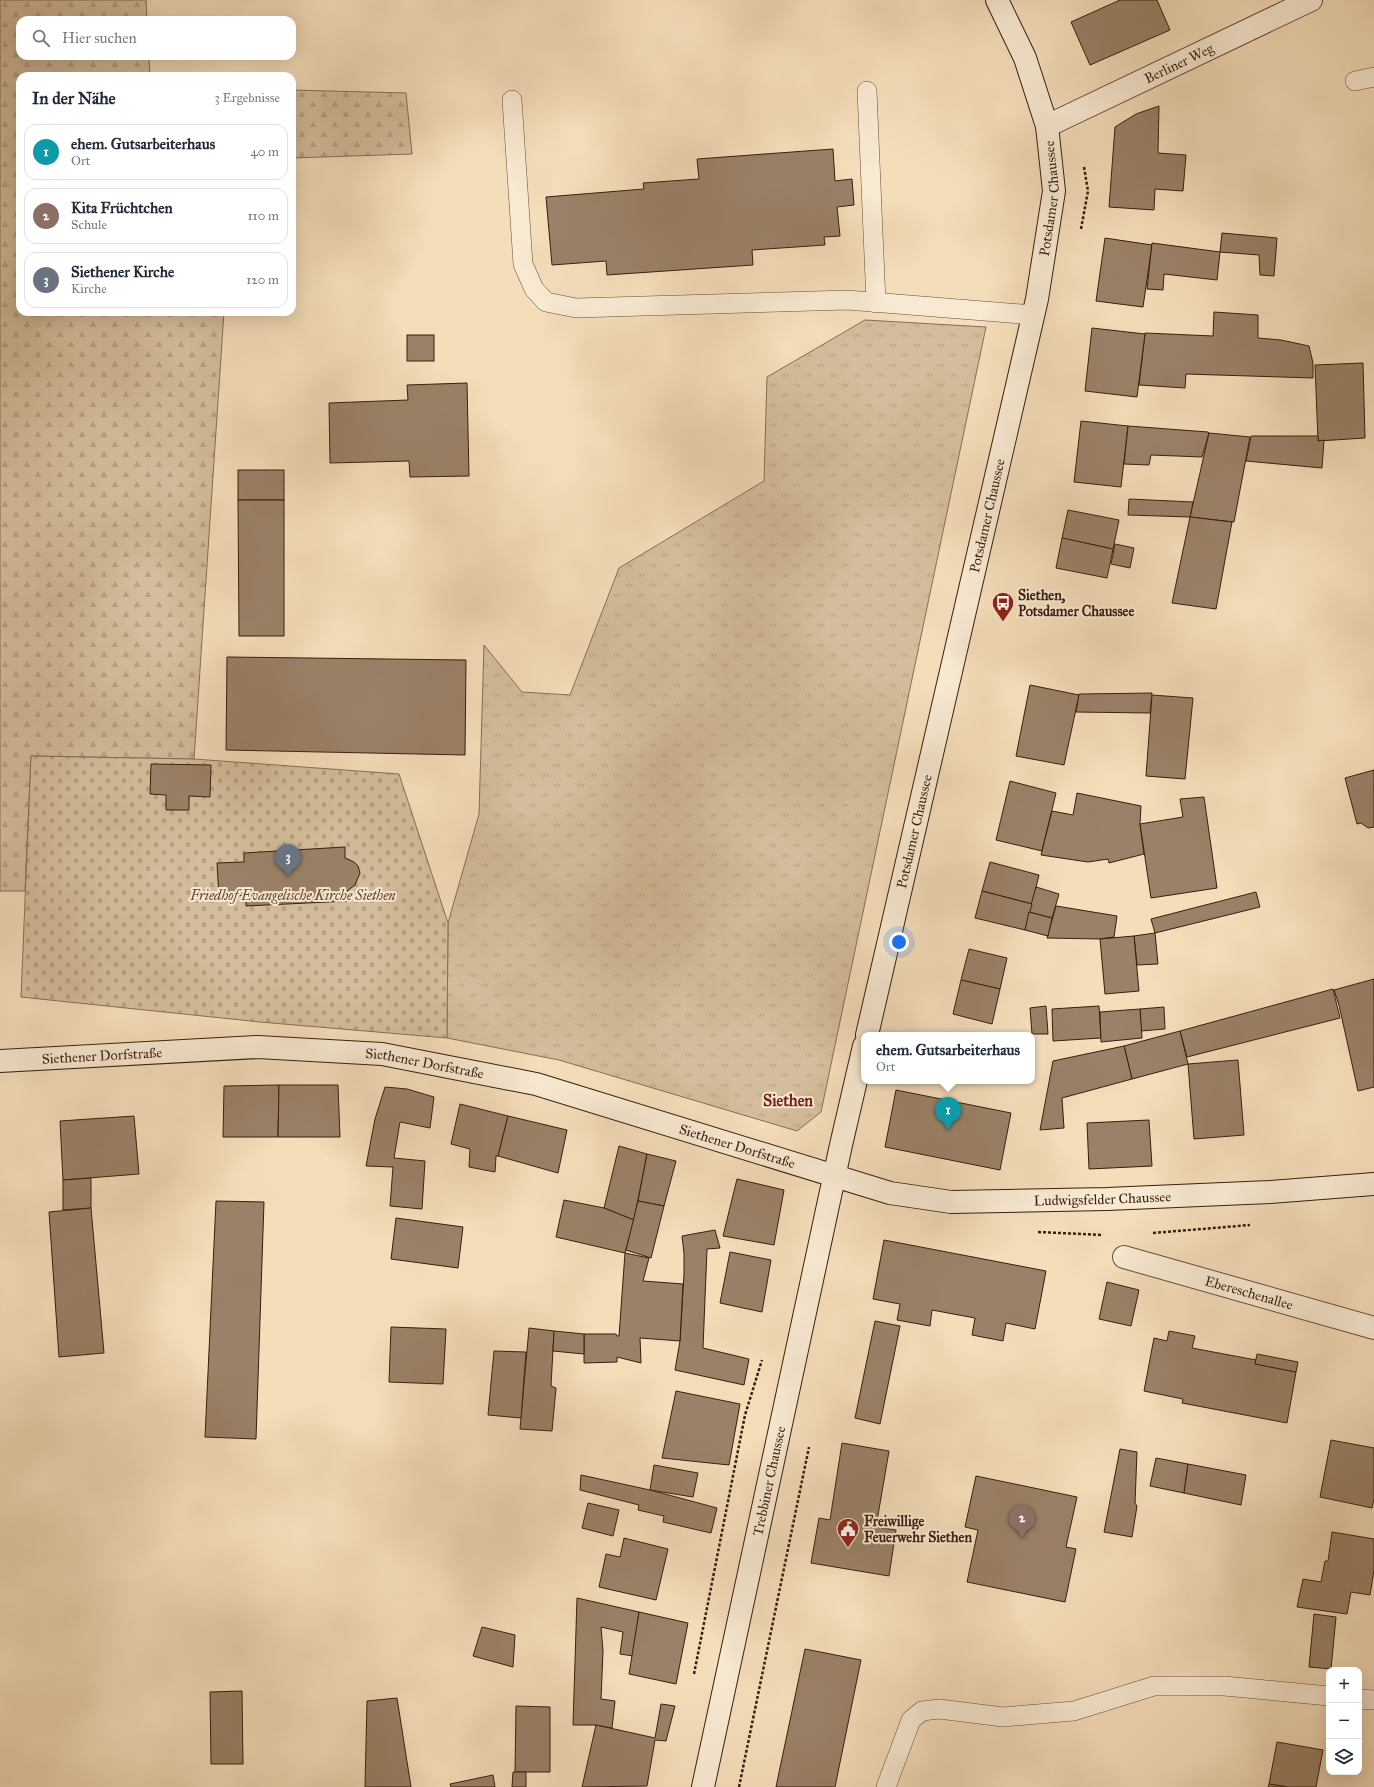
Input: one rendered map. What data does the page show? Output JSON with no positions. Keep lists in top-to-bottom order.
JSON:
{
  "streets": {
    "main road": [
      "Berliner Weg",
      "Potsdamer Chaussee",
      "Siethener Dorfstraße",
      "Ludwigsfelder Chaussee",
      "Ebereschenallee",
      "Trebbiner Chaussee"
    ]
  },
  "crossings": [
    ["Berliner Weg", "Potsdamer Chaussee"],
    ["Siethener Dorfstraße", "Ludwigsfelder Chaussee"],
    ["Siethener Dorfstraße", "Trebbiner Chaussee"],
    ["Ludwigsfelder Chaussee", "Trebbiner Chaussee"]
  ],
  "districts": ["Siethen"],
  "parks": ["Friedhof Evangelische Kirche Siethen"],
  "places": {
    "bus stop": ["Siethen, Potsdamer Chaussee"],
    "public building": ["Freiwillige Feuerwehr Siethen"]
  },
  "page": {
    "search": "Hier suchen",
    "heading": ["In der Nähe", "3 Ergebnisse"],
    "list": [
      {
        "mark": "1",
        "name": "ehem. Gutsarbeiterhaus",
        "note": "Ort",
        "value": "40 m"
      },
      {
        "mark": "2",
        "name": "Kita Früchtchen",
        "note": "Schule",
        "value": "110 m"
      },
      {
        "mark": "3",
        "name": "Siethener Kirche",
        "note": "Kirche",
        "value": "120 m"
      }
    ],
    "pins": ["3", "1", "2"],
    "popup": ["ehem. Gutsarbeiterhaus", "Ort"],
    "map_buttons": ["+", "−"]
  }
}
